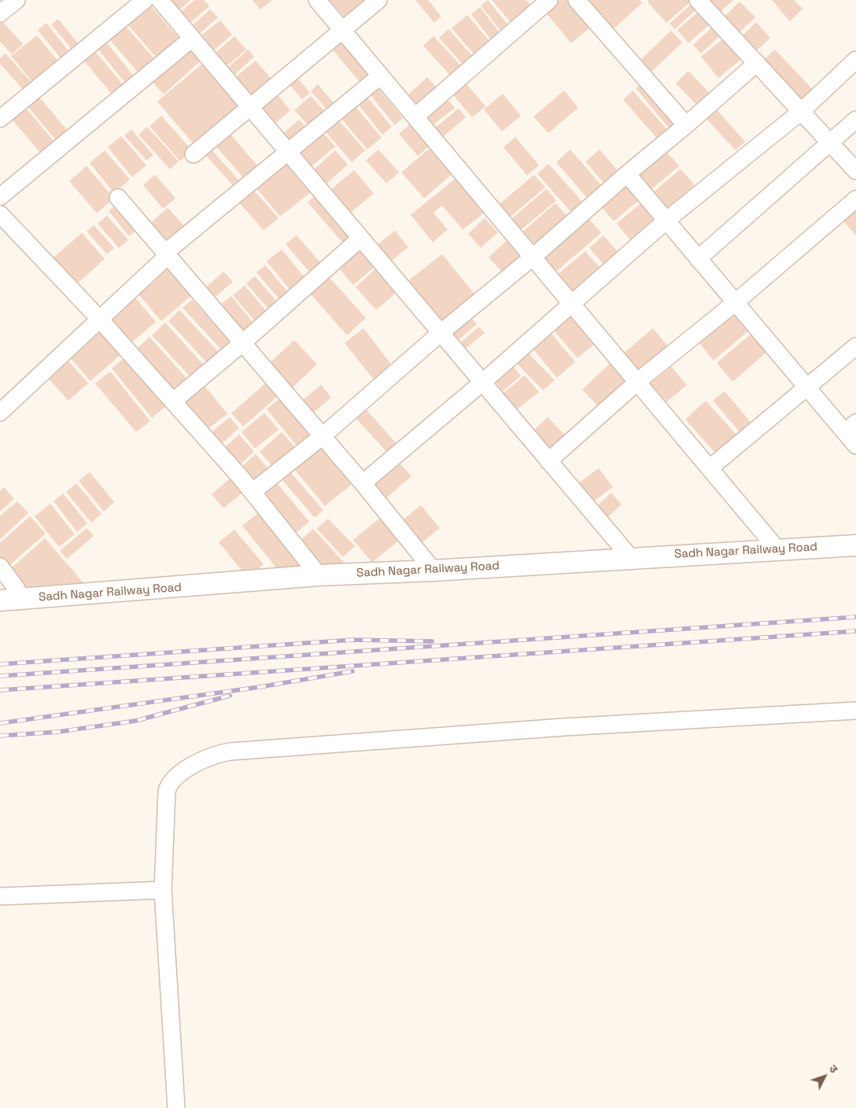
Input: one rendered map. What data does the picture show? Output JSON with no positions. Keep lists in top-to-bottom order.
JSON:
{
  "streets": {
    "street": ["Sadh Nagar Railway Road"]
  },
  "north": "top right"
}
